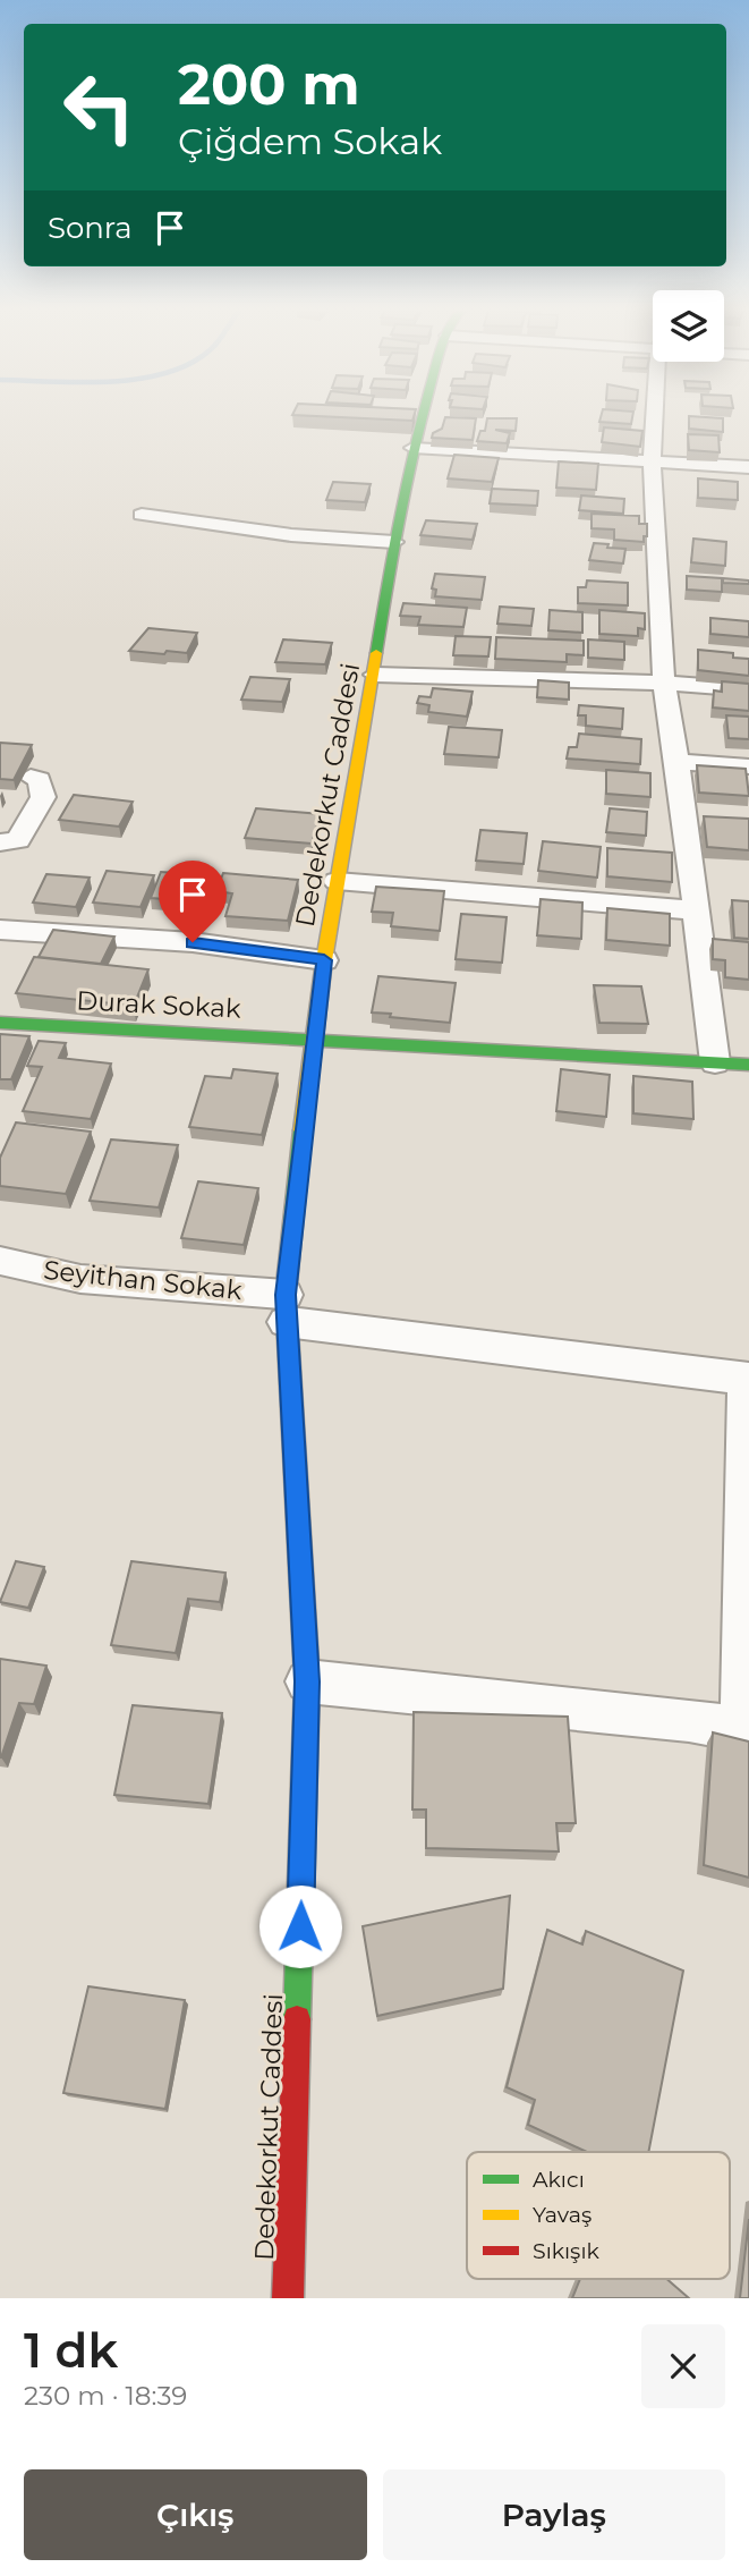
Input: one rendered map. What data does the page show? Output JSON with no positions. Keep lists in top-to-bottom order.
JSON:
{
  "streets": {
    "street": ["Dedekorkut Caddesi", "Durak Sokak", "Seyithan Sokak"]
  },
  "crossings": [
    ["Dedekorkut Caddesi", "Durak Sokak"],
    ["Dedekorkut Caddesi", "Seyithan Sokak"]
  ],
  "legend": ["Akıcı", "Yavaş", "Sıkışık"],
  "page": {
    "turn": ["200 m", "Çiğdem Sokak"],
    "then": "Sonra",
    "heading": ["1 dk", "230 m · 18:39"],
    "buttons": ["Çıkış", "Paylaş"]
  }
}
